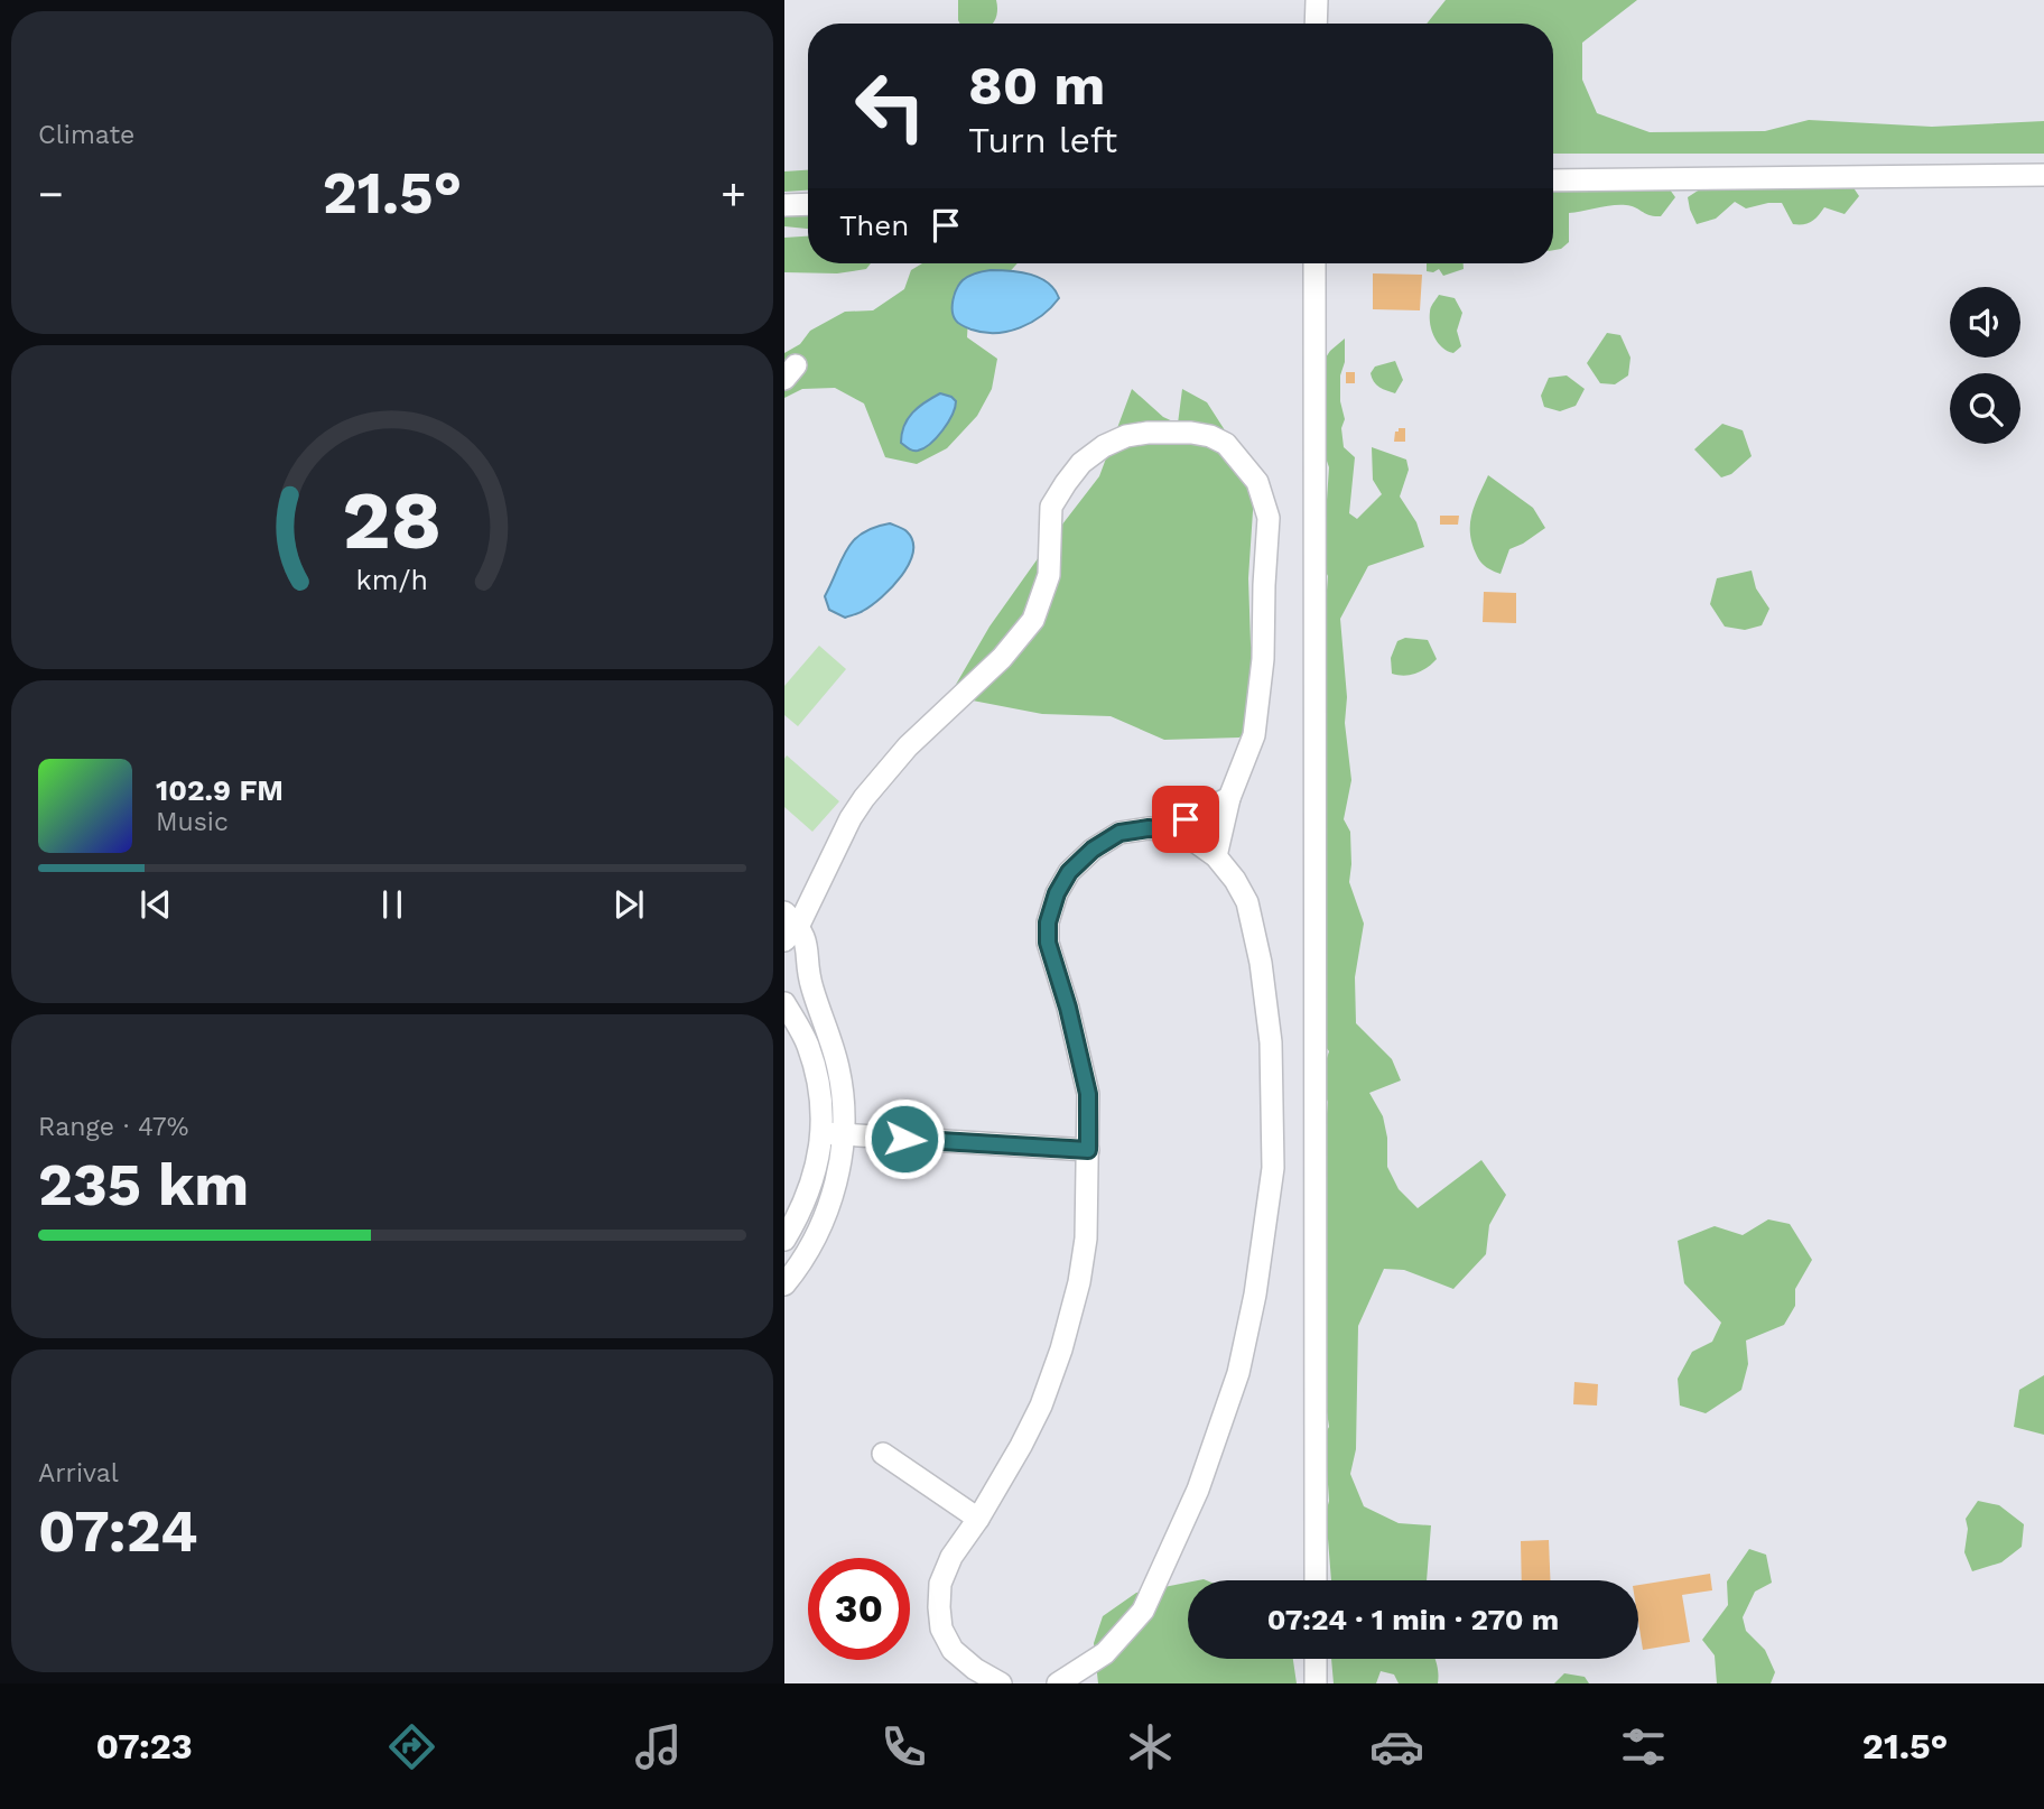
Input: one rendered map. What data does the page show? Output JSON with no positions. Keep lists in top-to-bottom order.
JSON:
{
  "page": {
    "tile": [
      "Climate",
      ["Range · 47%", "235 km"],
      ["Arrival", "07:24"]
    ],
    "turn": ["80 m", "Turn left"],
    "heat": ["−", "21.5°", "+"],
    "then": "Then",
    "song": ["102.9 FM", "Music"],
    "limit": "30",
    "trip": "07:24 · 1 min · 270 m",
    "tabs": ["07:23", "21.5°"],
    "gauge": ["28", "km/h"]
  }
}
